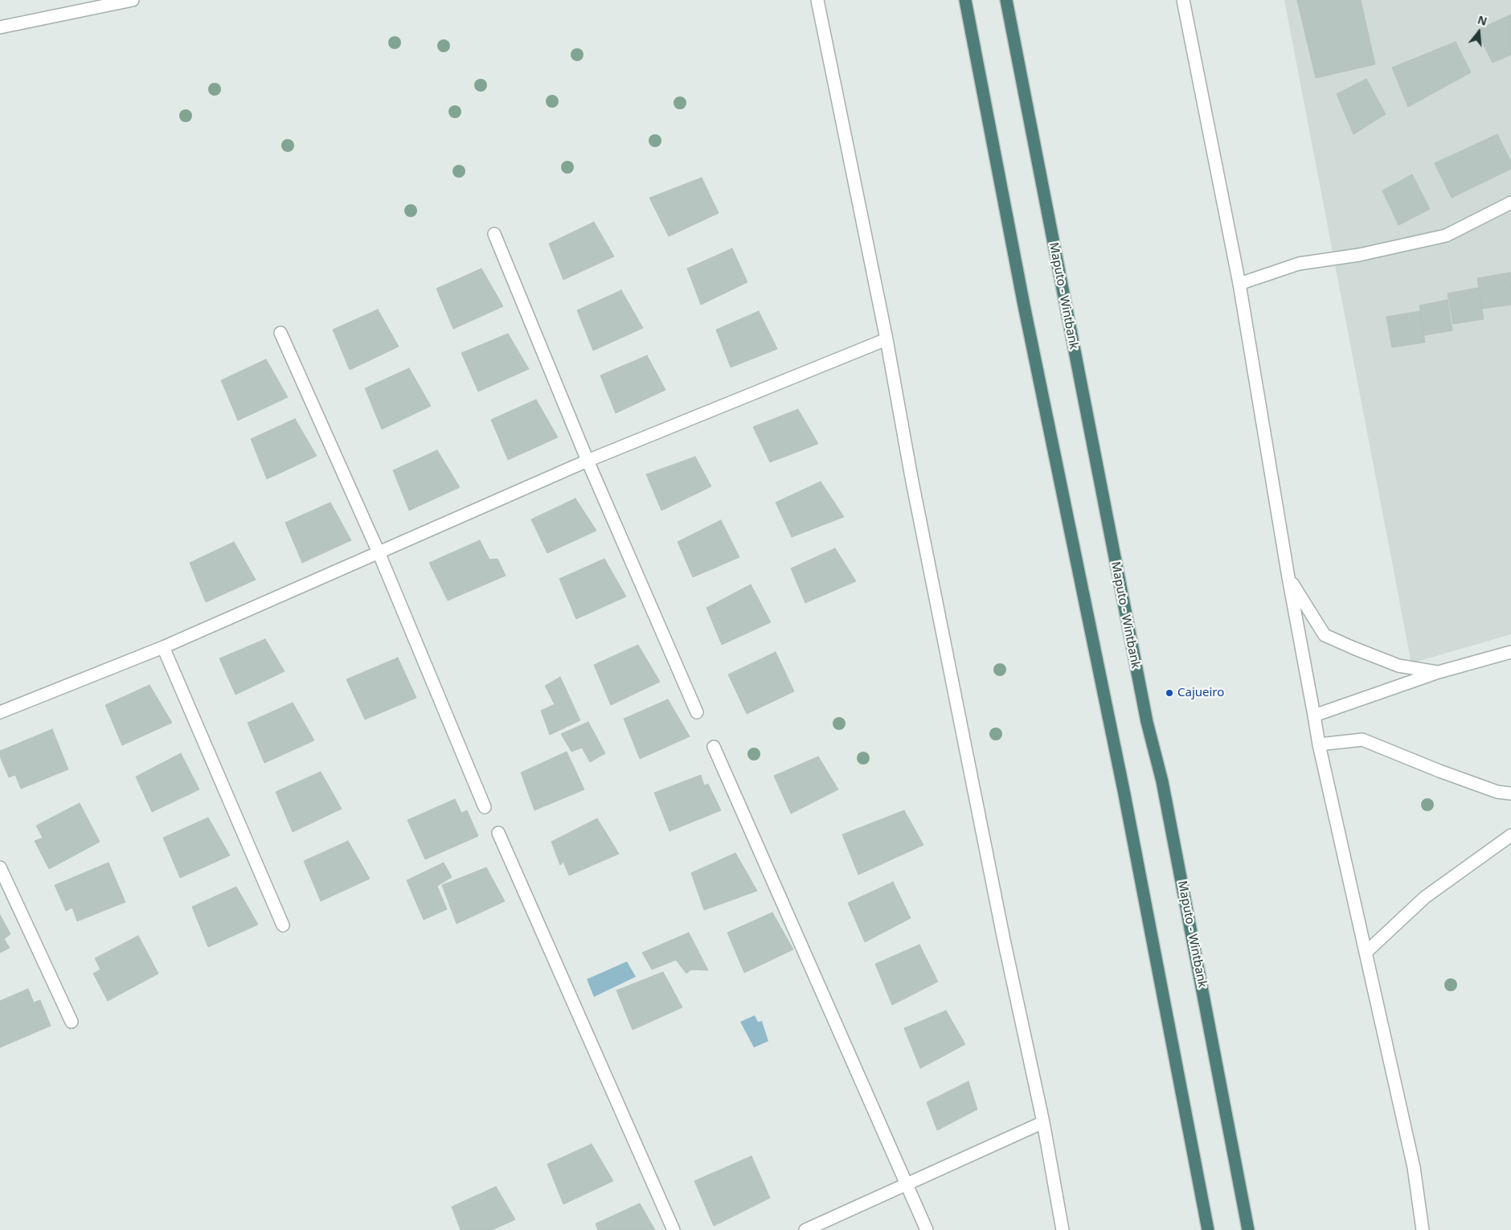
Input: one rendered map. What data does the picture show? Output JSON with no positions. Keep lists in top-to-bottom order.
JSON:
{
  "streets": {
    "highway": ["Maputo - Wintbank"]
  },
  "places": ["Cajueiro"],
  "north": "top"
}
